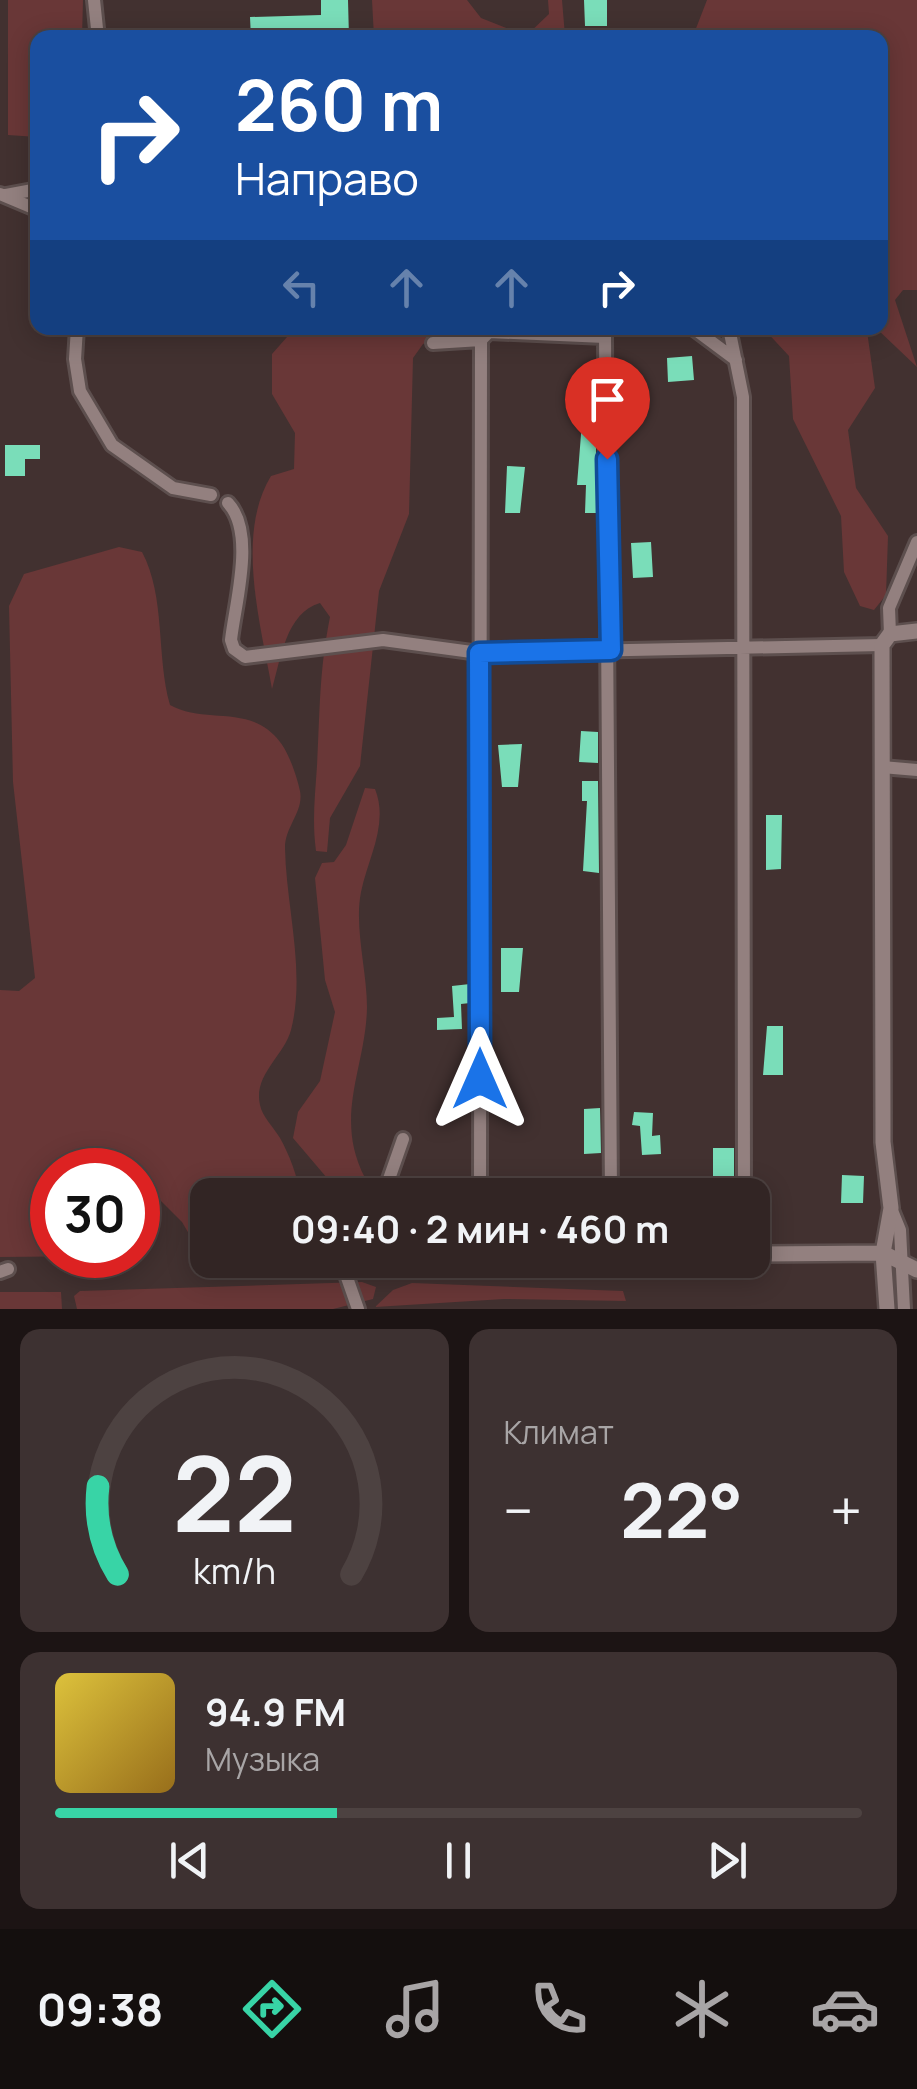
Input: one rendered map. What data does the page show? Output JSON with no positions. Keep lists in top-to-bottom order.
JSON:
{
  "page": {
    "turn": ["260 m", "Направо"],
    "limit": "30",
    "trip": "09:40 · 2 мин · 460 m",
    "tile": "Климат",
    "heat": ["−", "22°", "+"],
    "song": ["94.9 FM", "Музыка"],
    "tabs": "09:38",
    "gauge": ["22", "km/h"]
  }
}
